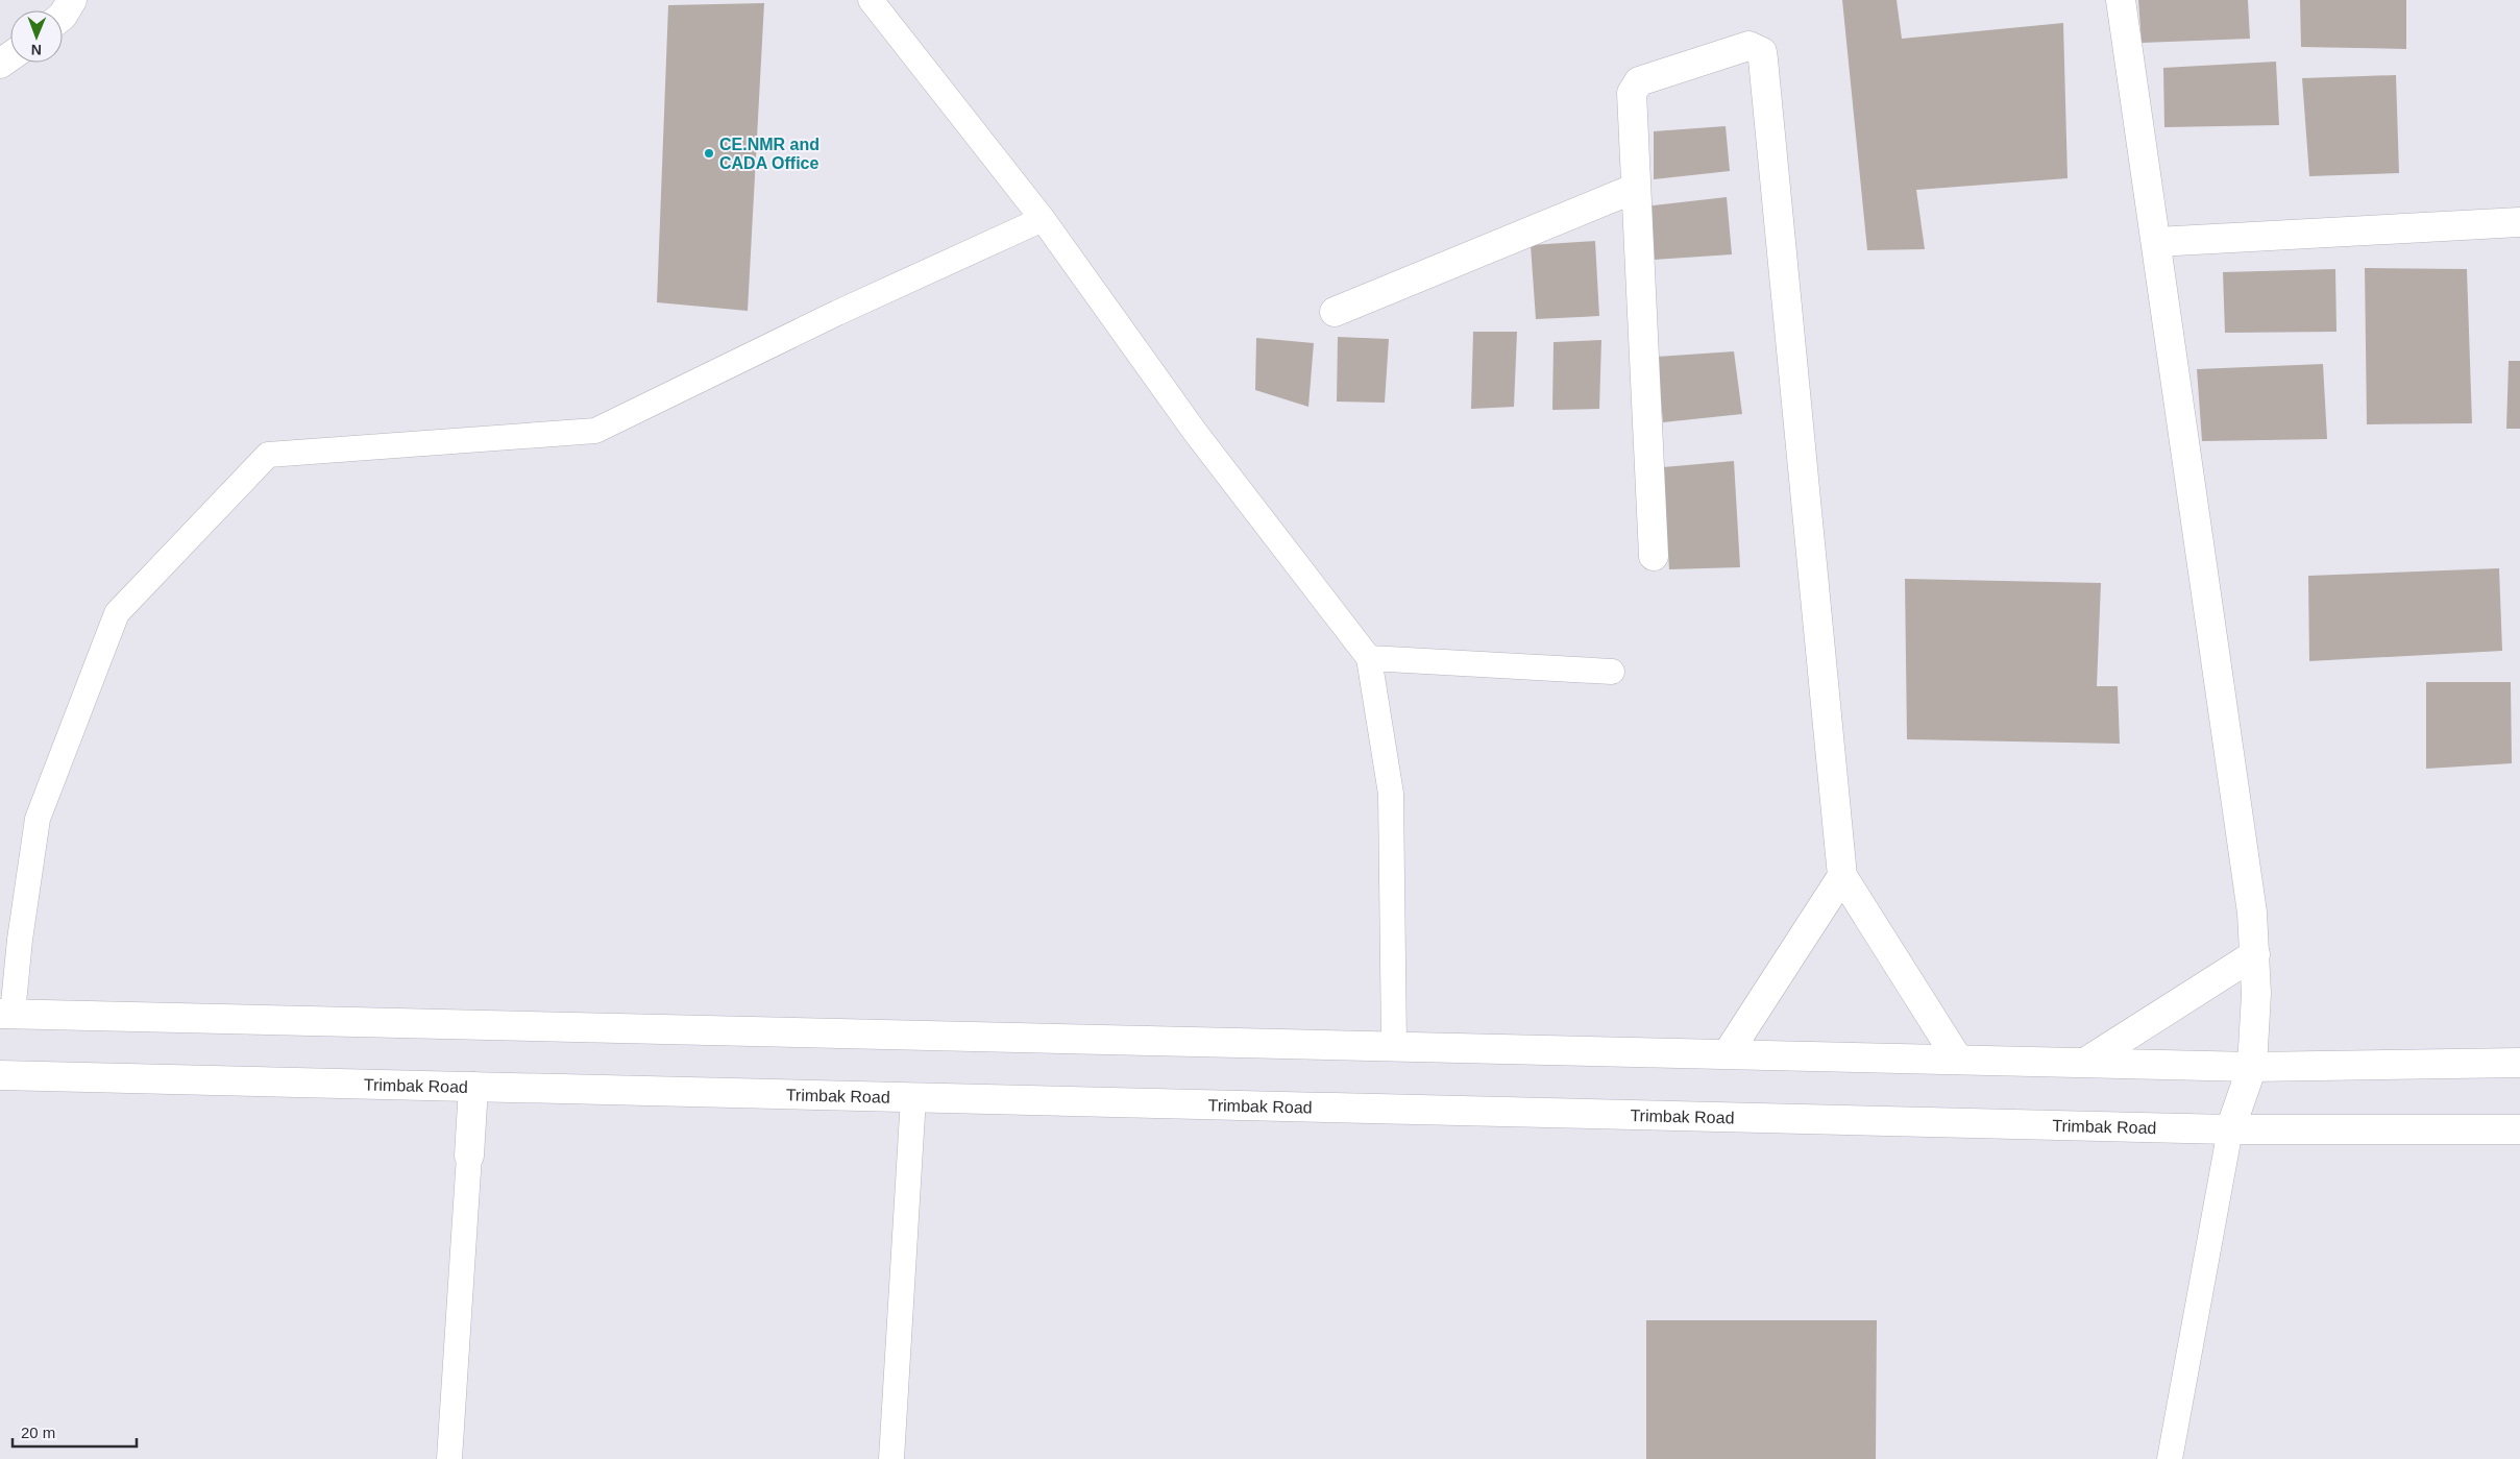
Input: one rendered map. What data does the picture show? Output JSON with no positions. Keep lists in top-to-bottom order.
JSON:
{
  "streets": {
    "main road": ["Trimbak Road"]
  },
  "places": ["CE.NMR and CADA Office"],
  "scale_bar": "20 m",
  "north": "bottom"
}
